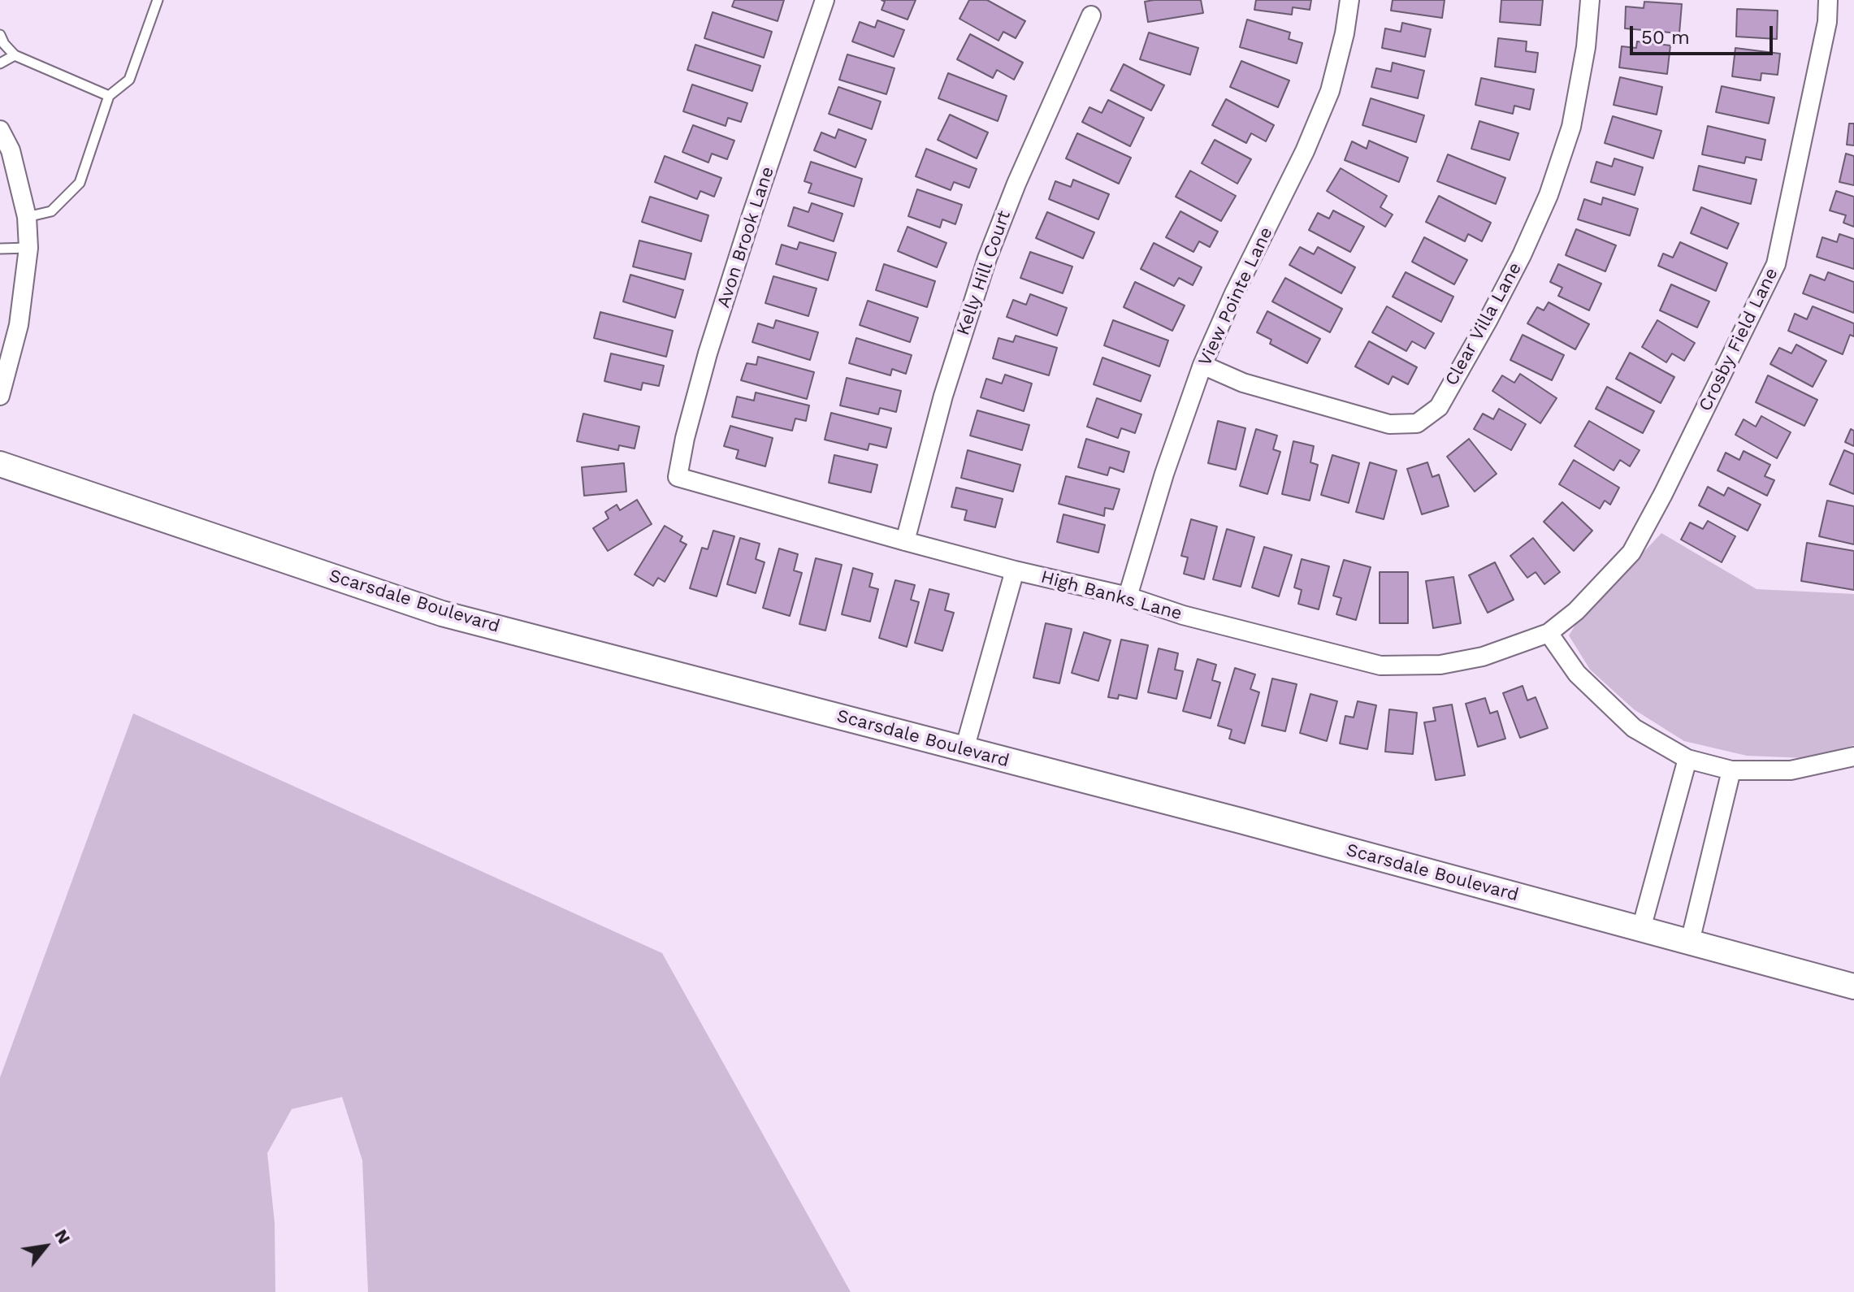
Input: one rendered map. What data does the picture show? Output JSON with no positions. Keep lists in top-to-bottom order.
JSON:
{
  "streets": {
    "main road": ["Scarsdale Boulevard"],
    "street": [
      "Avon Brook Lane",
      "Kelly Hill Court",
      "View Pointe Lane",
      "Clear Villa Lane",
      "Crosby Field Lane",
      "High Banks Lane"
    ]
  },
  "crossings": [
    ["Avon Brook Lane", "High Banks Lane"],
    ["Kelly Hill Court", "High Banks Lane"],
    ["View Pointe Lane", "Clear Villa Lane"],
    ["View Pointe Lane", "High Banks Lane"],
    ["Crosby Field Lane", "High Banks Lane"]
  ],
  "scale_bar": "50 m",
  "north": "top right"
}
